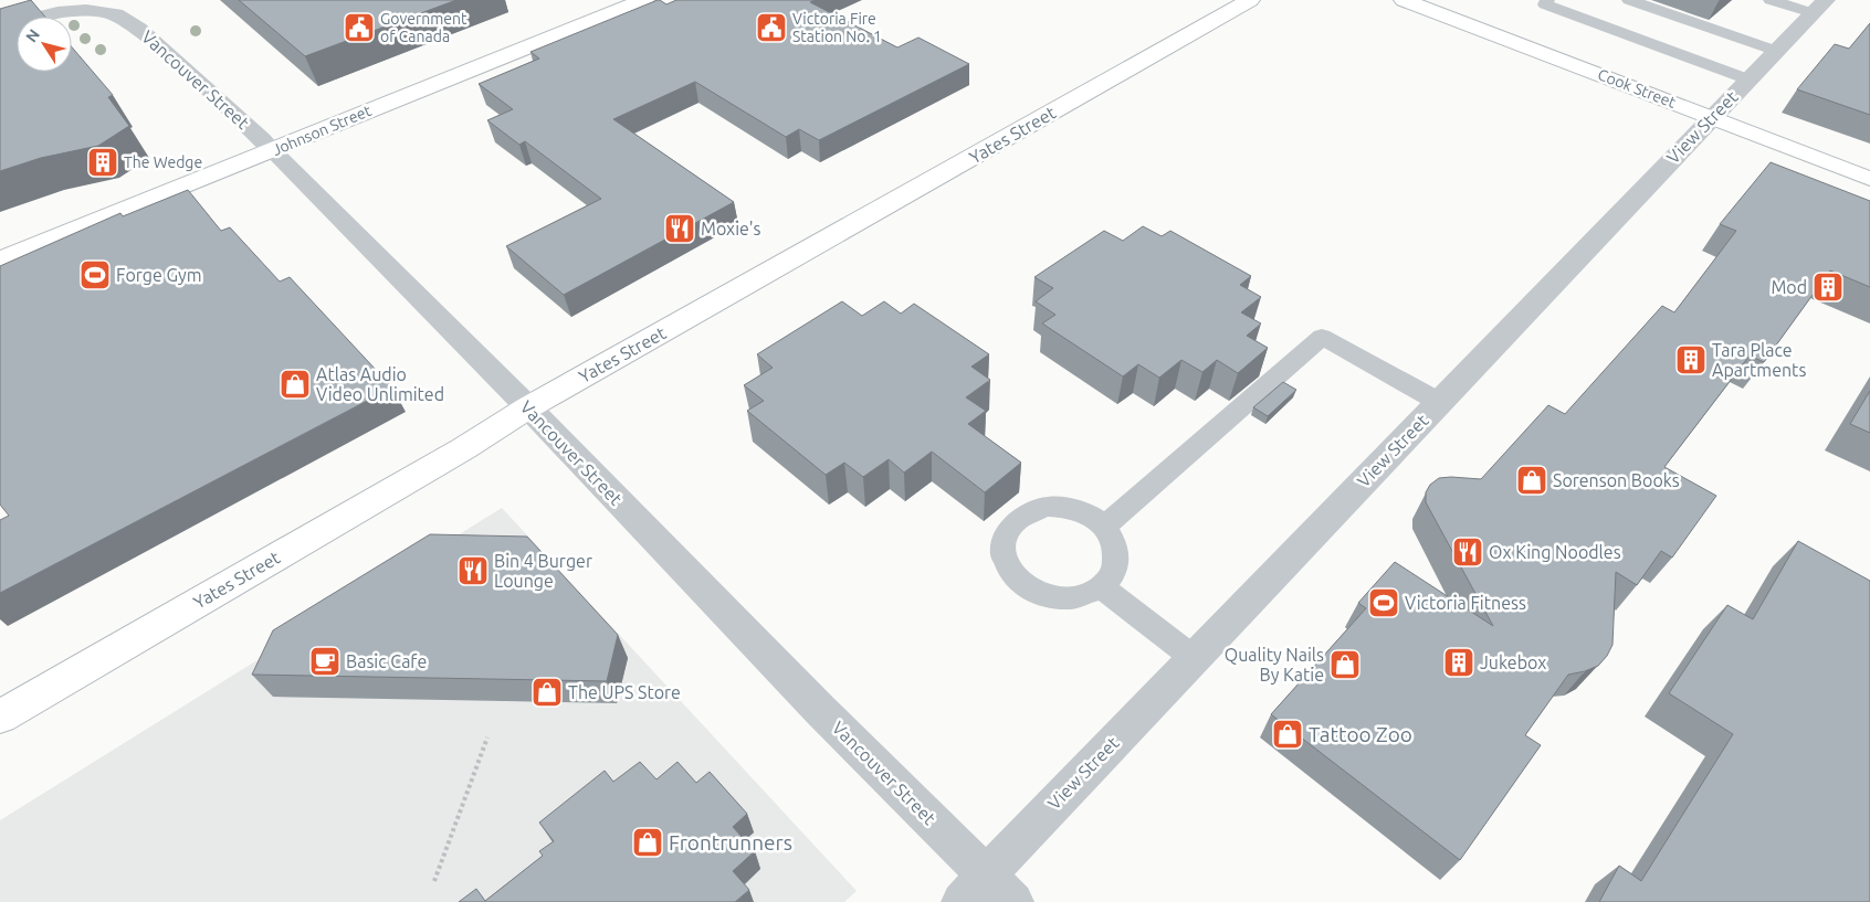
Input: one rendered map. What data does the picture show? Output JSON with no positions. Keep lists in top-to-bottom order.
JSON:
{
  "streets": {
    "main road": ["Cook Street", "Johnson Street", "Yates Street"],
    "street": ["Vancouver Street", "View Street"]
  },
  "crossings": [
    ["Vancouver Street", "View Street"],
    ["Vancouver Street", "Johnson Street"],
    ["Vancouver Street", "Yates Street"],
    ["Cook Street", "View Street"]
  ],
  "places": {
    "public building": ["Government of Canada", "Victoria Fire Station No. 1"],
    "building": [
      "The Wedge",
      "Mod",
      "Tara Place Apartments",
      "Jukebox"
    ],
    "restaurant": ["Moxie's", "Ox King Noodles", "Bin 4 Burger Lounge"],
    "sports": ["Forge Gym", "Victoria Fitness"],
    "shop": [
      "Atlas Audio Video Unlimited",
      "Sorenson Books",
      "Quality Nails By Katie",
      "The UPS Store",
      "Tattoo Zoo",
      "Frontrunners"
    ],
    "cafe": ["Basic Cafe"]
  },
  "north": "top left"
}
